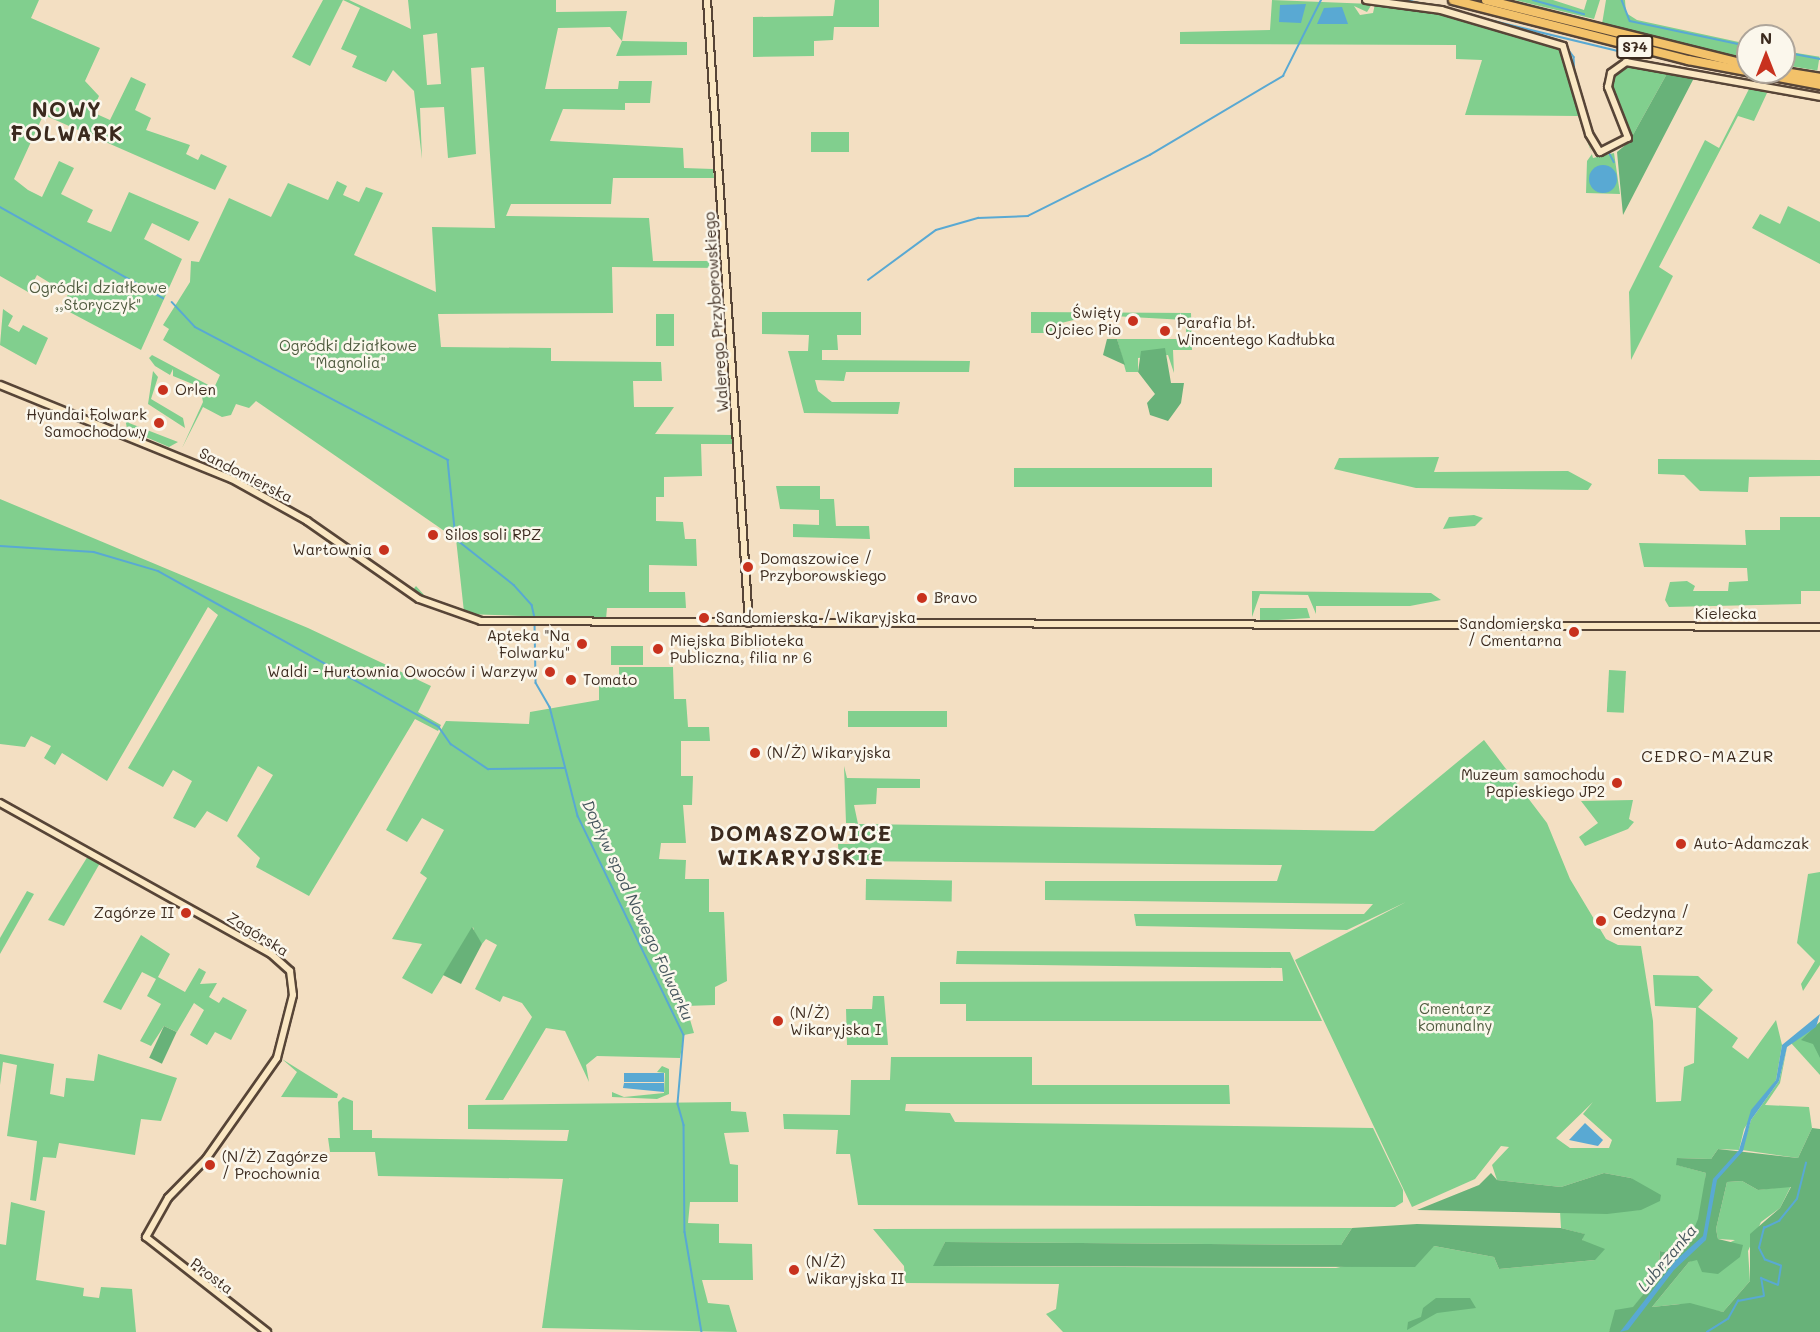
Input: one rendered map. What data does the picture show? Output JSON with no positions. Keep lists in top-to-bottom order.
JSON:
{
  "streets": {
    "highway": ["S74"],
    "street": [
      "Walerego Przyborowskiego",
      "Sandomierska",
      "Kielecka",
      "Zagórska",
      "Prosta"
    ]
  },
  "crossings": [
    ["Walerego Przyborowskiego", "Sandomierska"],
    ["Walerego Przyborowskiego", "Kielecka"],
    ["Sandomierska", "Kielecka"],
    ["Zagórska", "Prosta"]
  ],
  "districts": ["NOWY FOLWARK", "CEDRO-MAZUR", "DOMASZOWICE WIKARYJSKIE"],
  "water": ["Dopływ spod Nowego Folwarku", "Lubrzanka"],
  "parks": ["Ogródki działkowe ,,Storyczyk\"", "Ogródki działkowe \"Magnolia\"", "Cmentarz komunalny"],
  "places": [
    "Święty Ojciec Pio",
    "Parafia bł. Wincentego Kadłubka",
    "Orlen",
    "Hyundai Folwark Samochodowy",
    "Silos soli RPZ",
    "Wartownia",
    "Domaszowice / Przyborowskiego",
    "Bravo",
    "Sandomierska / Wikaryjska",
    "Sandomierska / Cmentarna",
    "Apteka \"Na Folwarku\"",
    "Miejska Biblioteka Publiczna, filia nr 6",
    "Waldi - Hurtownia Owoców i Warzyw",
    "Tomato",
    "(N/Ż) Wikaryjska",
    "Muzeum samochodu Papieskiego JP2",
    "Auto-Adamczak",
    "Zagórze II",
    "Cedzyna / cmentarz",
    "(N/Ż) Wikaryjska I",
    "(N/Ż) Zagórze / Prochownia",
    "(N/Ż) Wikaryjska II"
  ],
  "north": "top"
}
